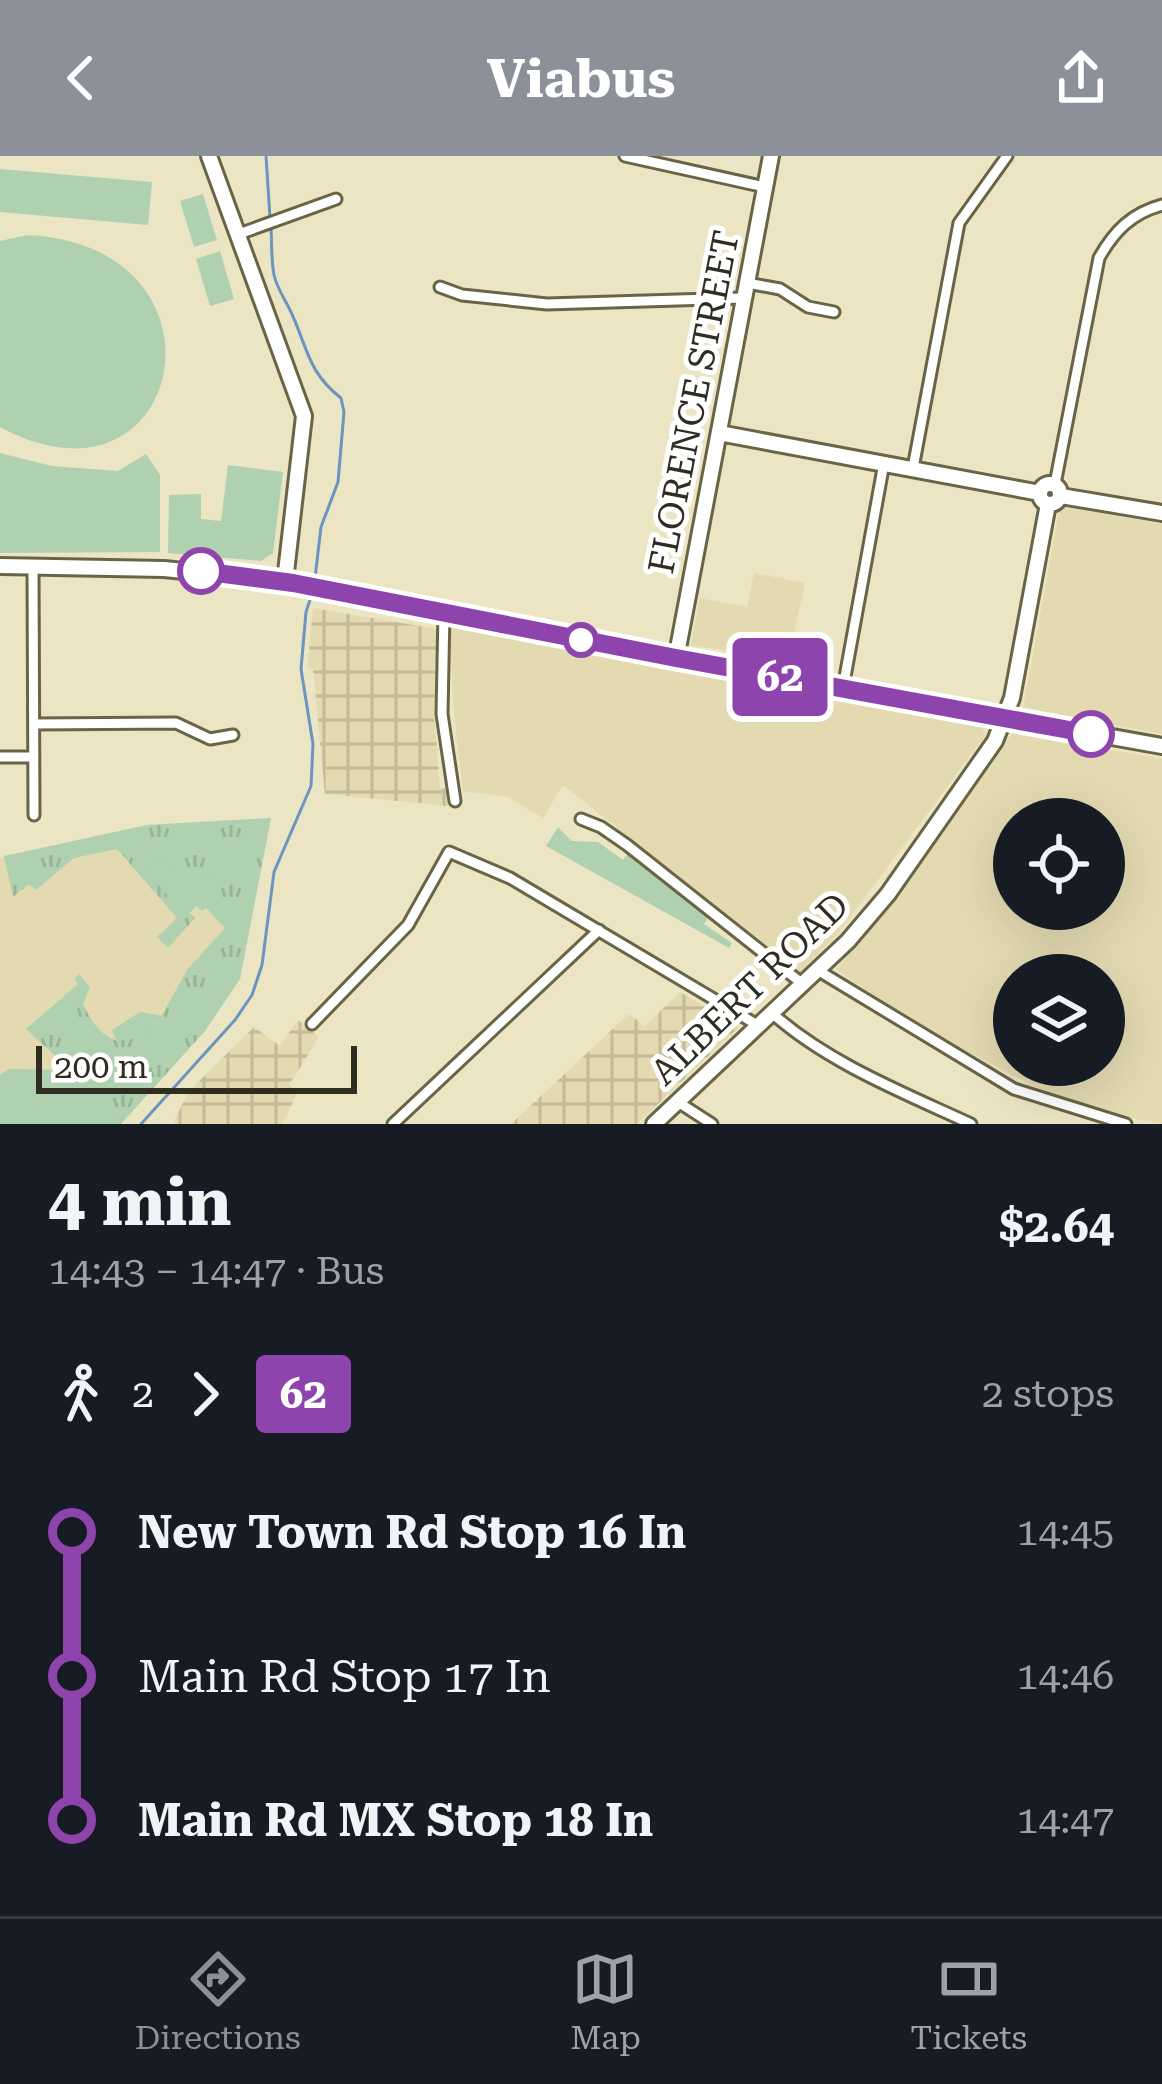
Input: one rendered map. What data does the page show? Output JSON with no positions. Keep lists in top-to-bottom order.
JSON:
{
  "streets": {
    "street": ["FLORENCE STREET", "ALBERT ROAD"]
  },
  "lines": ["bus line 62"],
  "scale_bar": "200 m",
  "page": {
    "header": "Viabus",
    "on_map": "62",
    "scale": "200 m",
    "heading": ["4 min", "14:43 – 14:47 · Bus", "$2.64"],
    "legs": ["2", "62", "2 stops"],
    "list": [
      {
        "name": "New Town Rd Stop 16 In",
        "value": "14:45"
      },
      {
        "name": "Main Rd Stop 17 In",
        "value": "14:46"
      },
      {
        "name": "Main Rd MX Stop 18 In",
        "value": "14:47"
      }
    ],
    "tabs": ["Directions", "Map", "Tickets"]
  }
}
